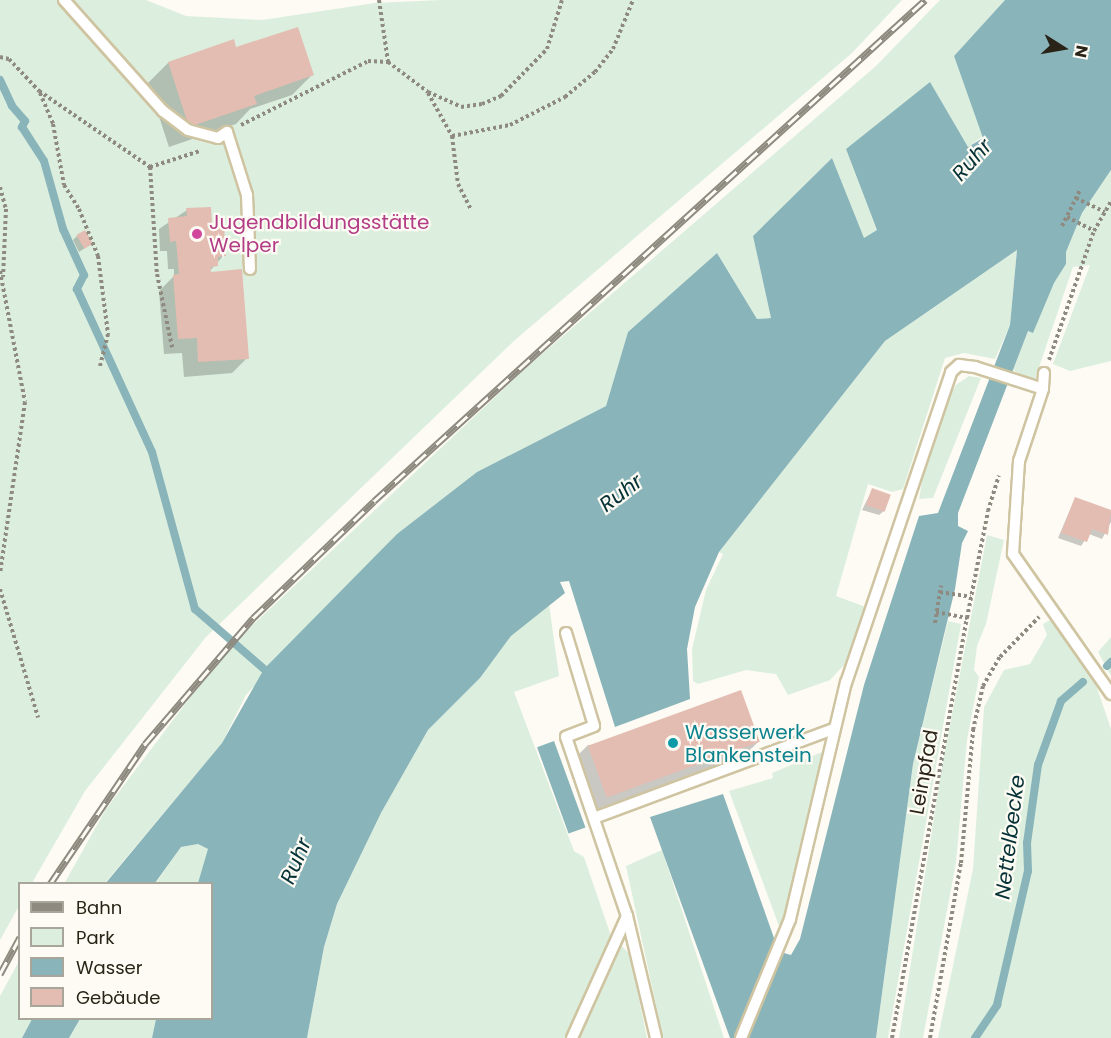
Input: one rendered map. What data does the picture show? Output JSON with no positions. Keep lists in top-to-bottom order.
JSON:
{
  "streets": {
    "path": ["Leinpfad"]
  },
  "water": ["Ruhr", "Nettelbecke"],
  "places": ["Jugendbildungsstätte Welper", "Wasserwerk Blankenstein"],
  "legend": [
    "Bahn",
    "Park",
    "Wasser",
    "Gebäude"
  ],
  "north": "right"
}
